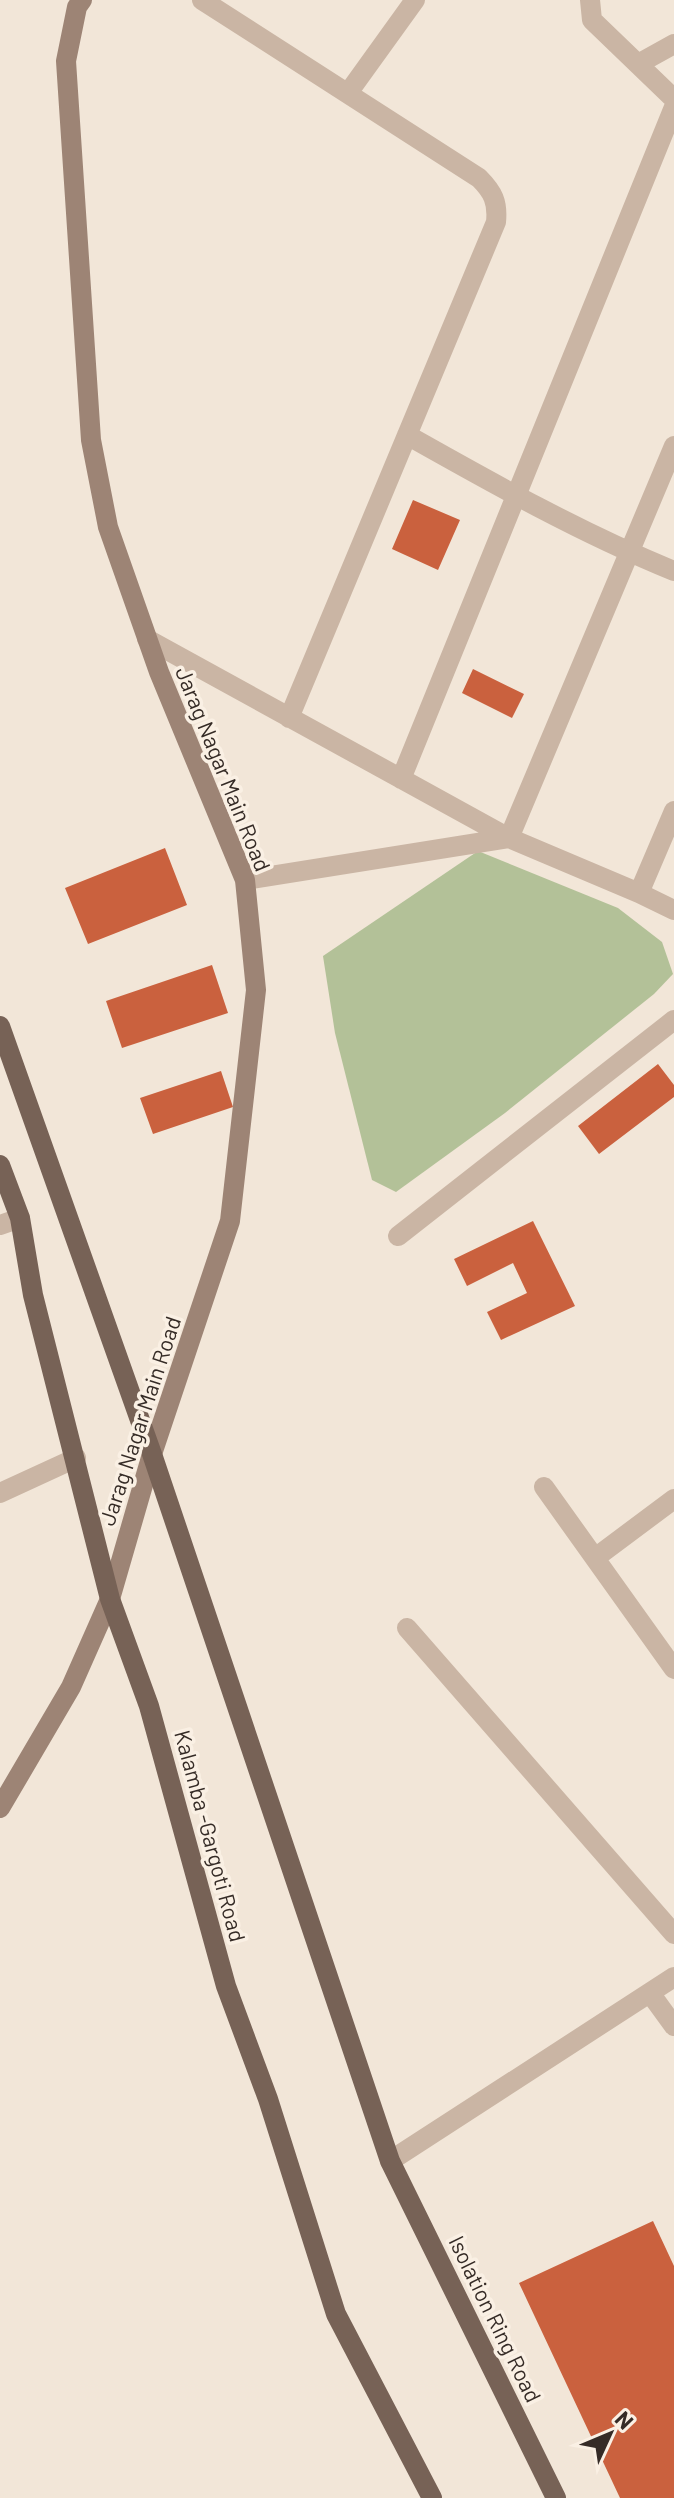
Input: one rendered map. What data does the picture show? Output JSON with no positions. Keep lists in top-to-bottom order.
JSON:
{
  "streets": {
    "main road": ["Kalamba -Gargoti Road", "Isolation Ring Road"],
    "street": ["Jarag Nagar Main Road"]
  },
  "crossings": [
    ["Jarag Nagar Main Road", "Kalamba -Gargoti Road"],
    ["Jarag Nagar Main Road", "Isolation Ring Road"]
  ],
  "north": "top right"
}
